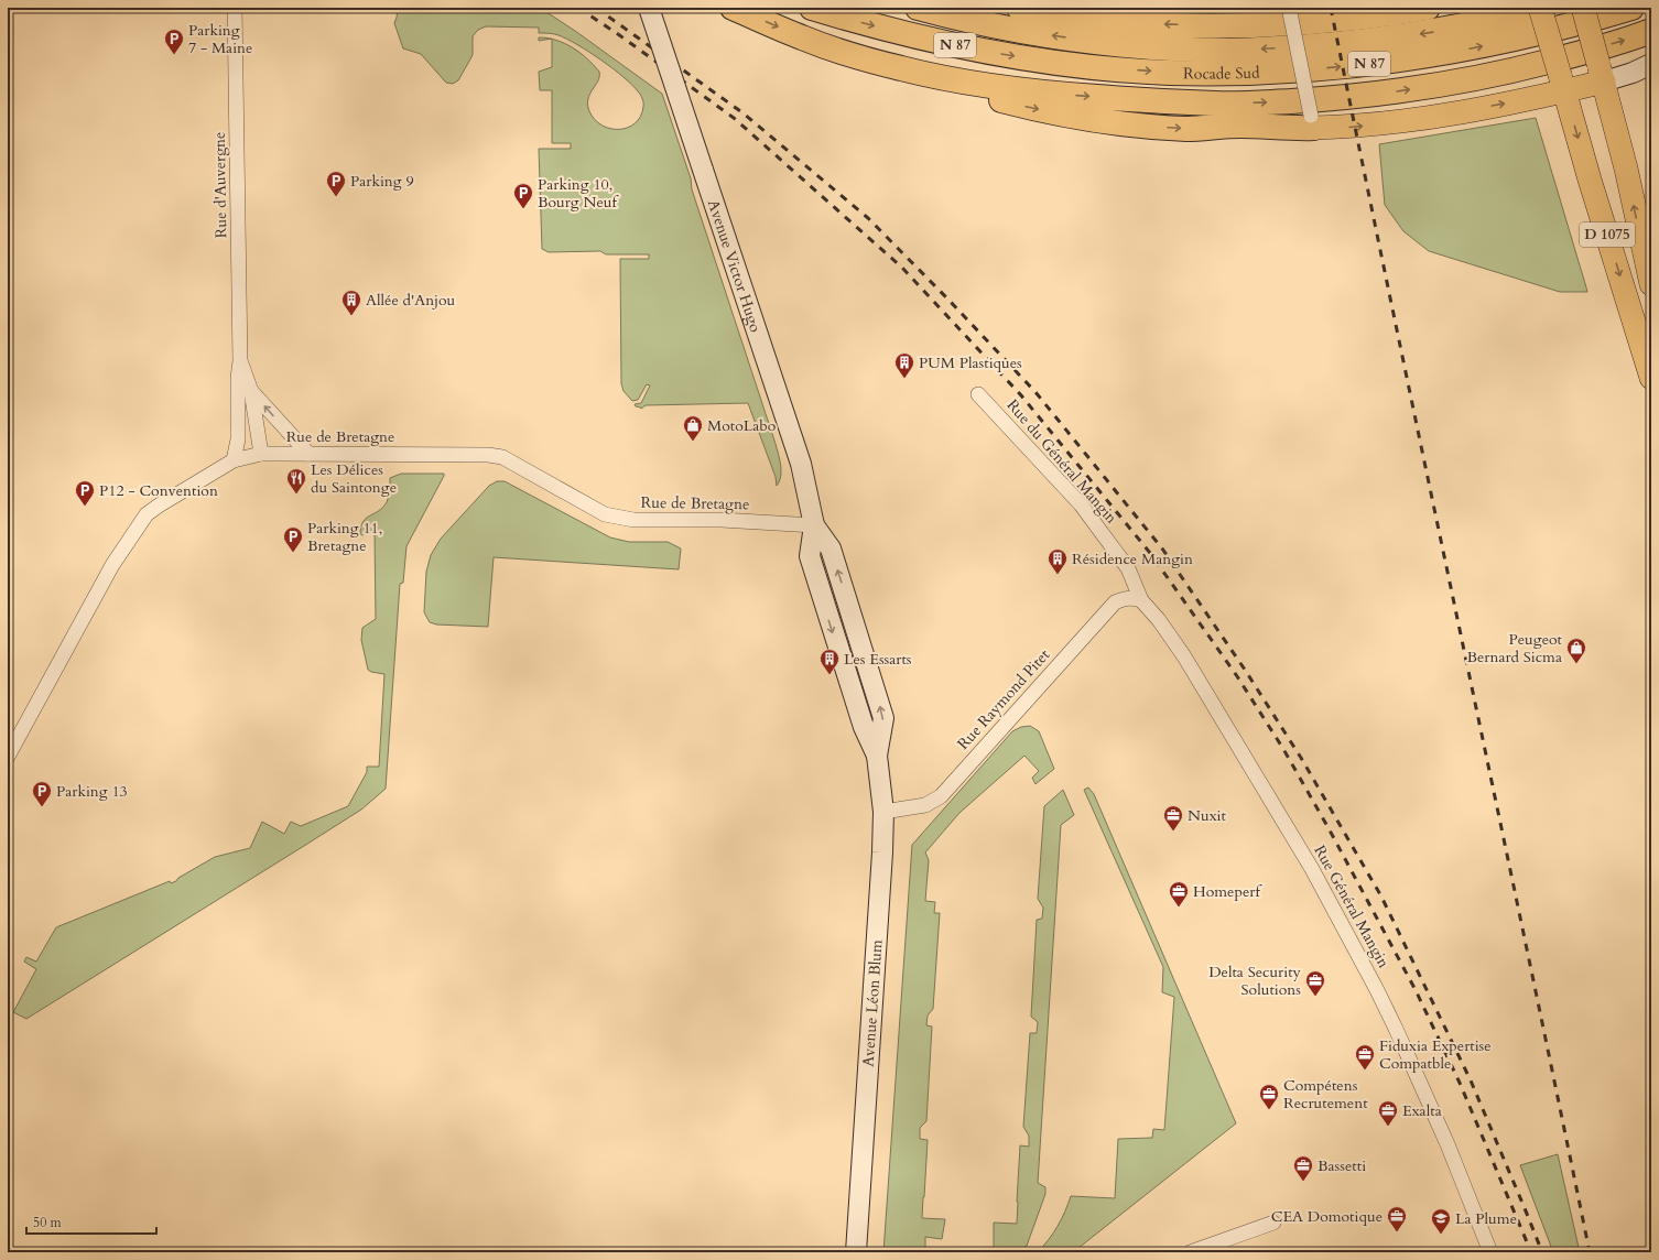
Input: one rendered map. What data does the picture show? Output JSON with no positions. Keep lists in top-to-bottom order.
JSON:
{
  "streets": {
    "highway": ["N 87", "Rocade Sud"],
    "main road": ["D 1075"],
    "street": [
      "Rue d'Auvergne",
      "Avenue Victor Hugo",
      "Rue de Bretagne",
      "Rue du Général Mangin",
      "Rue Raymond Pitet",
      "Rue Général Mangin",
      "Avenue Léon Blum"
    ]
  },
  "crossings": [
    ["Rocade Sud", "D 1075"],
    ["Rue d'Auvergne", "Rue de Bretagne"],
    ["Avenue Victor Hugo", "Rue de Bretagne"],
    ["Avenue Victor Hugo", "Avenue Léon Blum"],
    ["Rue de Bretagne", "Avenue Léon Blum"],
    ["Rue du Général Mangin", "Rue Raymond Pitet"],
    ["Rue du Général Mangin", "Rue Général Mangin"],
    ["Rue Raymond Pitet", "Rue Général Mangin"],
    ["Rue Raymond Pitet", "Avenue Léon Blum"]
  ],
  "places": {
    "parking": [
      "Parking 7 - Maine",
      "Parking 9",
      "Parking 10, Bourg Neuf",
      "P12 - Convention",
      "Parking 11, Bretagne",
      "Parking 13"
    ],
    "building": [
      "Allée d'Anjou",
      "PUM Plastiques",
      "Résidence Mangin",
      "Les Essarts"
    ],
    "shop": ["MotoLabo", "Peugeot Bernard Sicma"],
    "restaurant": ["Les Délices du Saintonge"],
    "office": [
      "Nuxit",
      "Homeperf",
      "Delta Security Solutions",
      "Fiduxia Expertise Compatble",
      "Compétens Recrutement",
      "Exalta",
      "Bassetti",
      "CEA Domotique"
    ],
    "school or university": ["La Plume"]
  },
  "scale_bar": "50 m"
}
